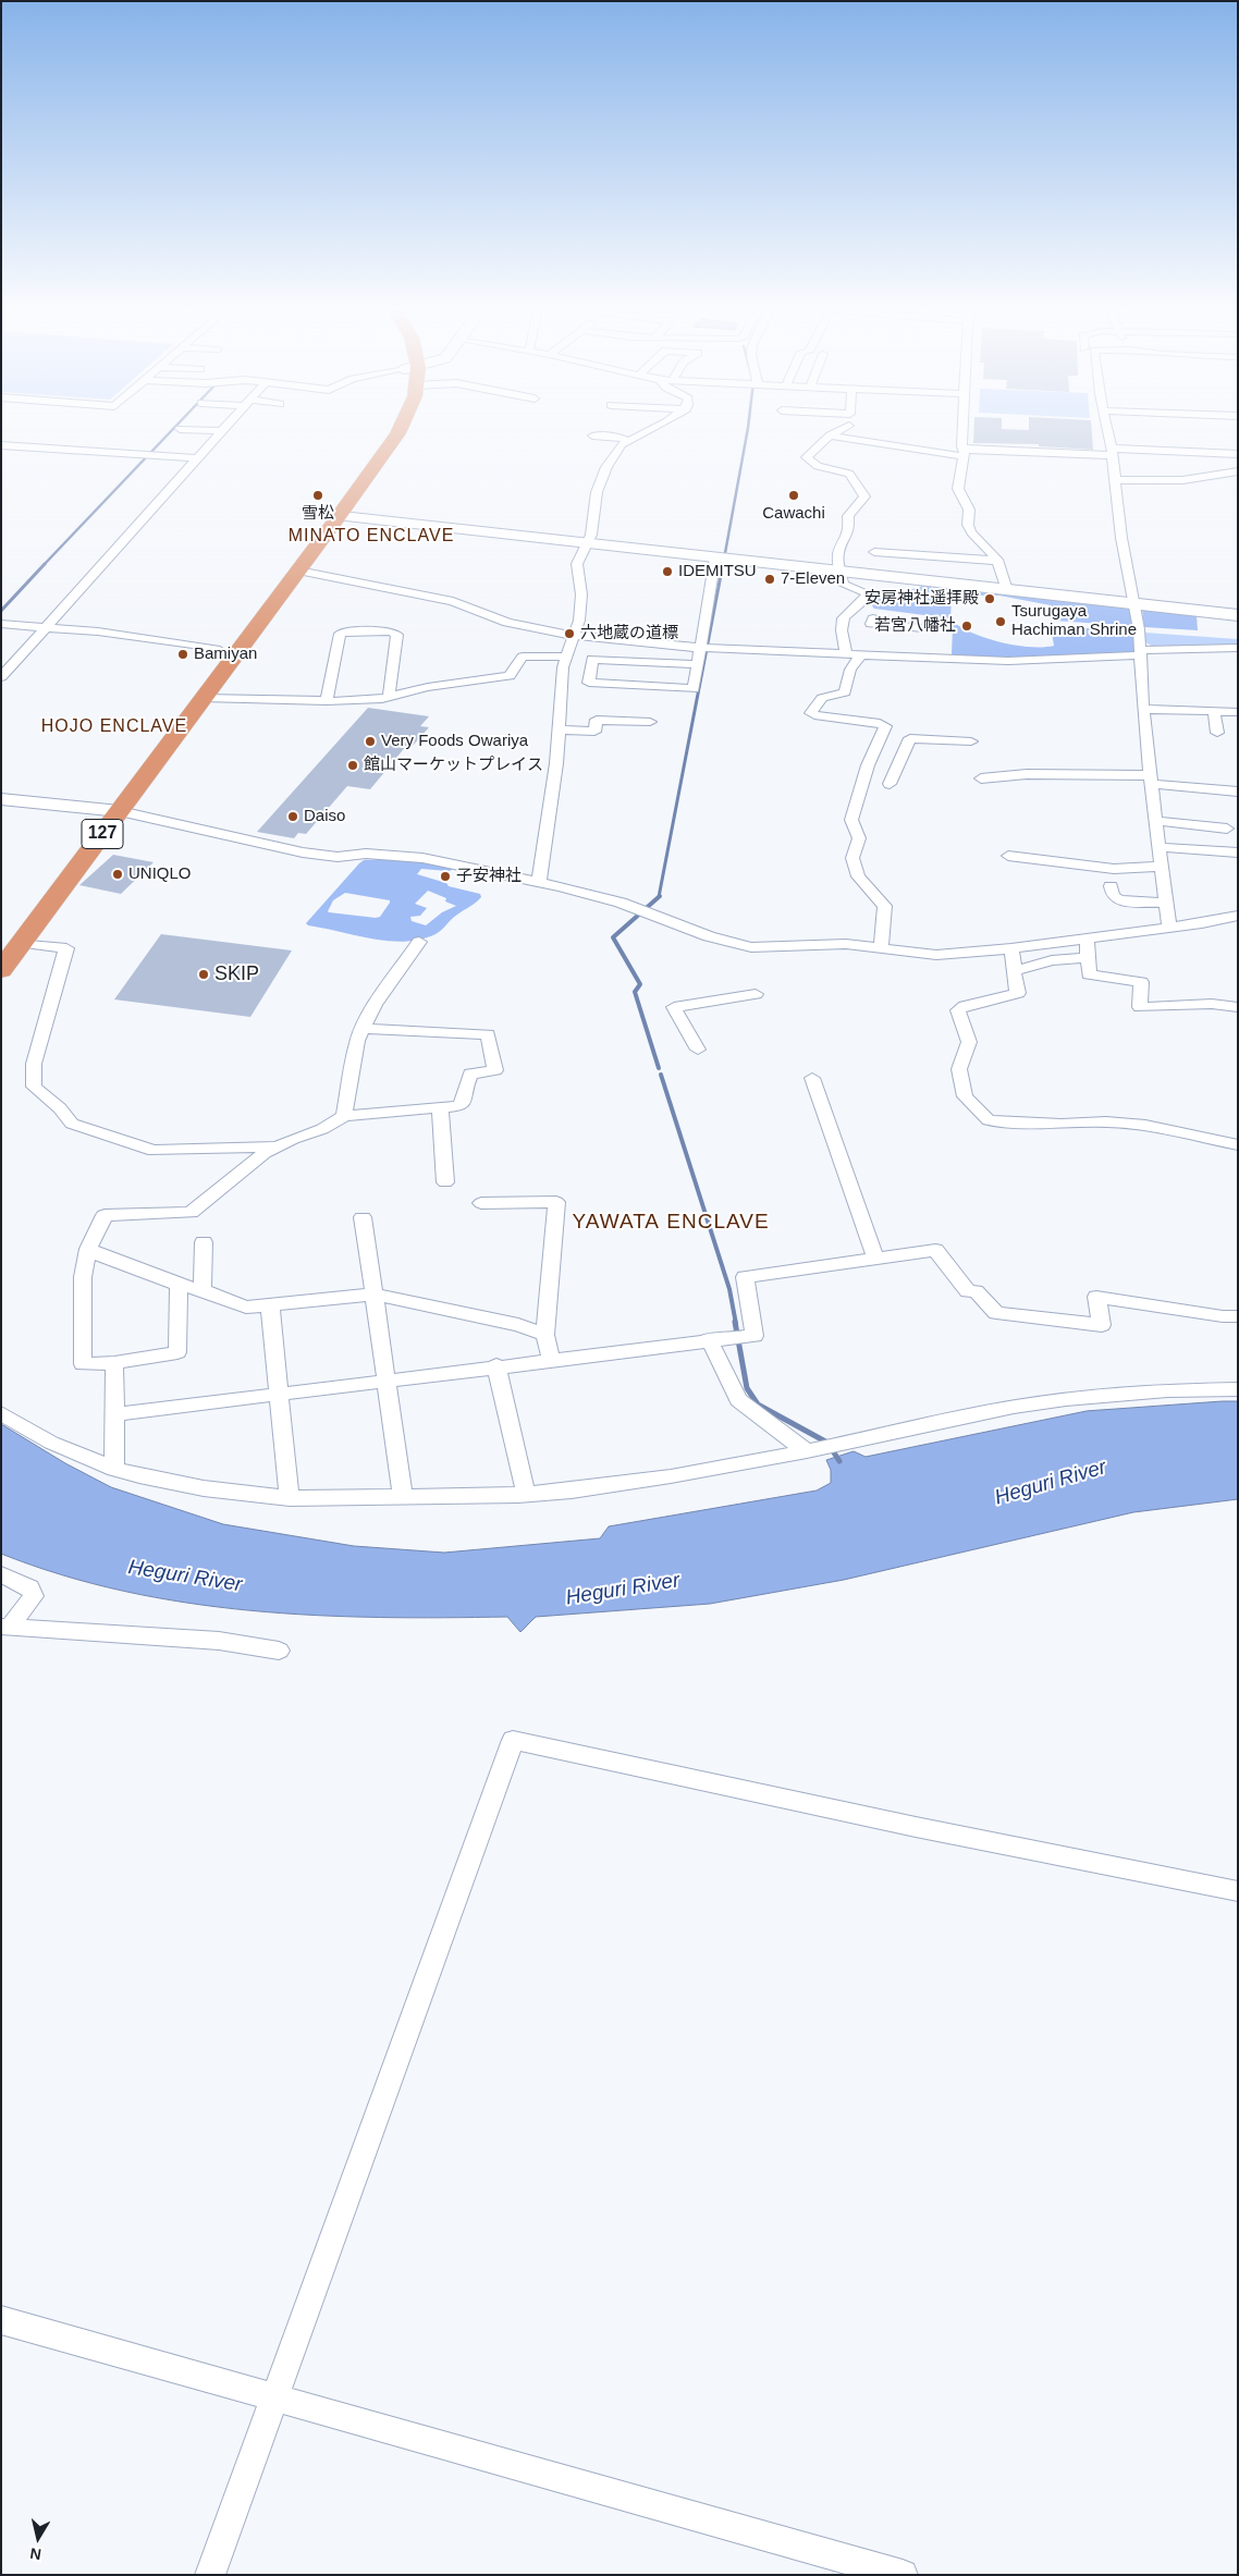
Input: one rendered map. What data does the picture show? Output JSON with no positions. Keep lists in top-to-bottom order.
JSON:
{
  "streets": {
    "highway": ["127"]
  },
  "districts": ["MINATO ENCLAVE", "HOJO ENCLAVE", "YAWATA ENCLAVE"],
  "water": ["Heguri River"],
  "places": [
    "雪松",
    "Cawachi",
    "IDEMITSU",
    "7-Eleven",
    "安房神社遥拝殿",
    "Tsurugaya Hachiman Shrine",
    "若宮八幡社",
    "六地蔵の道標",
    "Bamiyan",
    "Very Foods Owariya",
    "館山マーケットプレイス",
    "Daiso",
    "UNIQLO",
    "子安神社",
    "SKIP"
  ],
  "north": "bottom"
}
